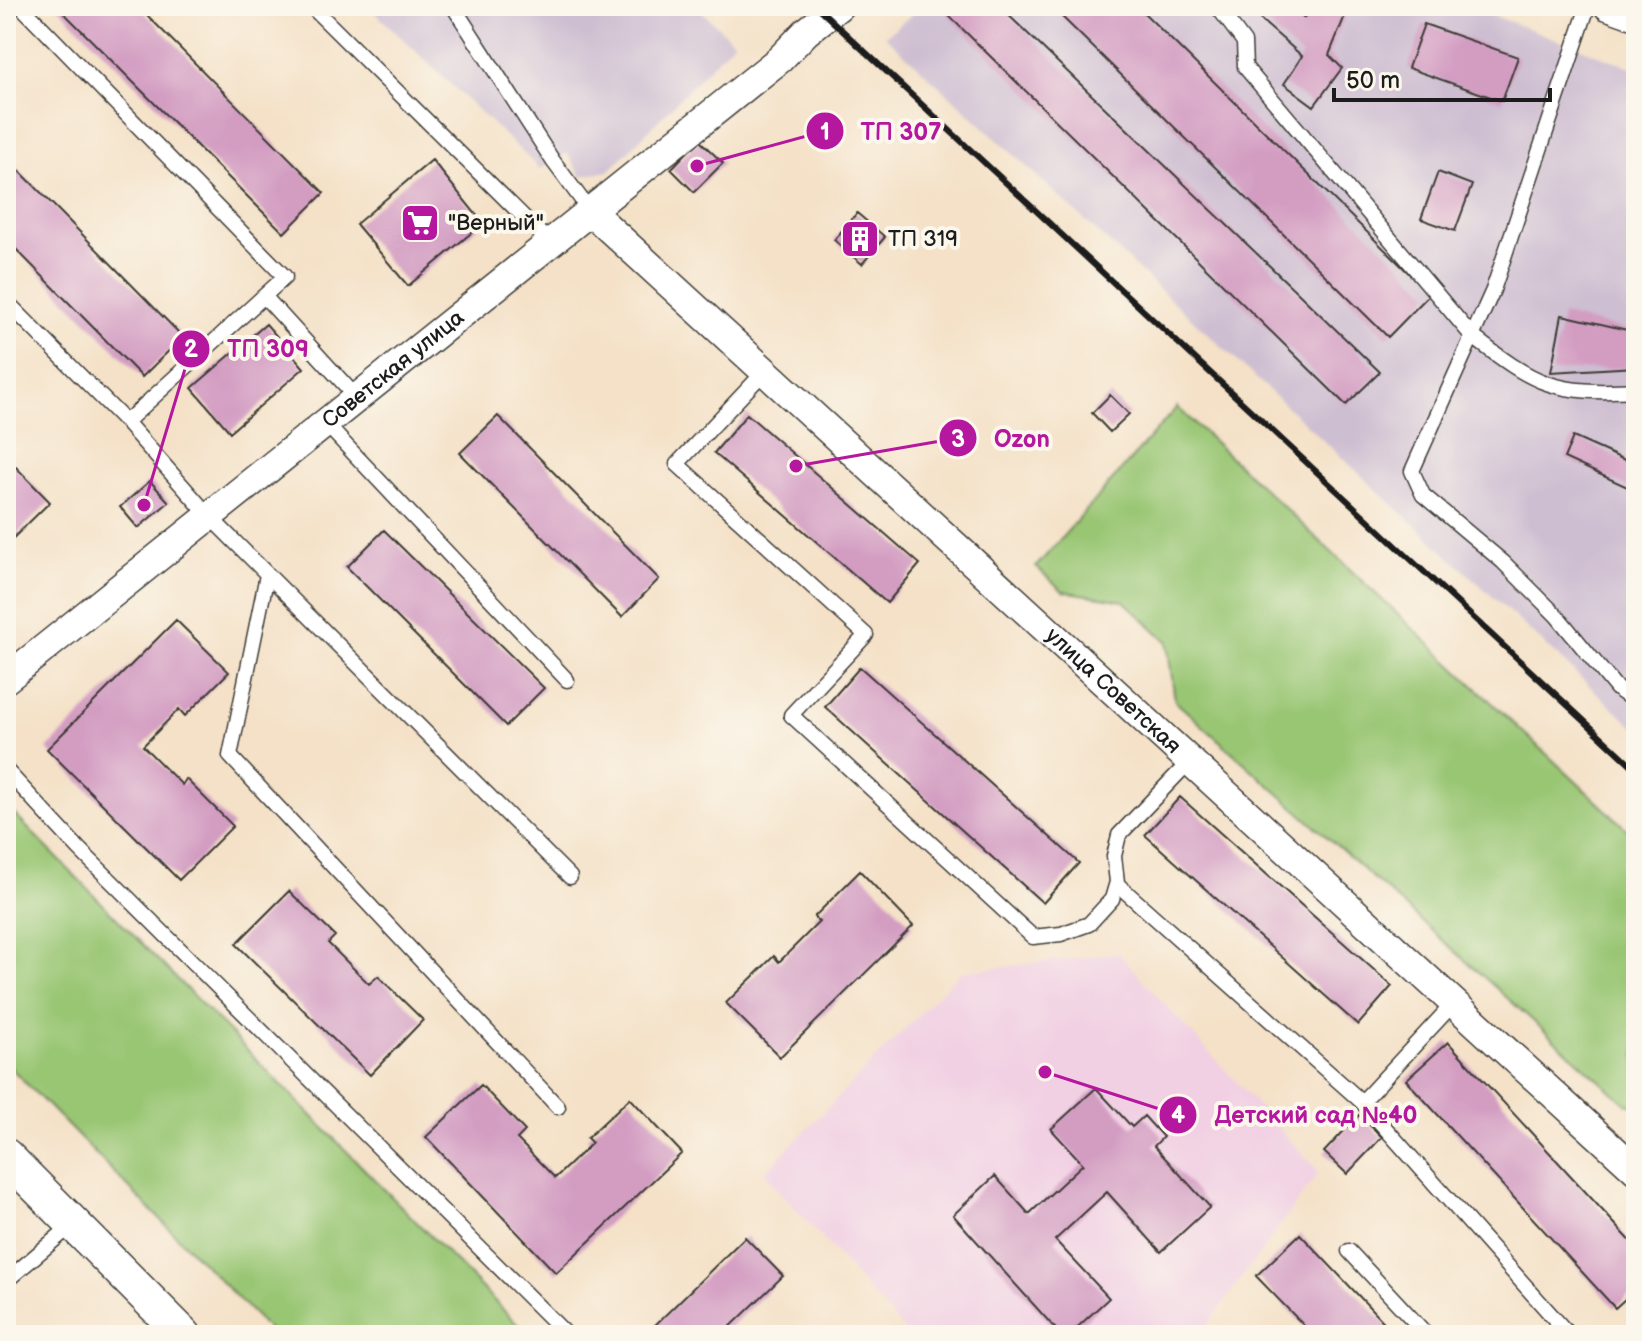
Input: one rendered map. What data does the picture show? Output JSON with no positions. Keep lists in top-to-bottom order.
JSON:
{
  "streets": {
    "street": ["Советская улица", "улица Советская"]
  },
  "crossings": [
    ["Советская улица", "улица Советская"]
  ],
  "places": {
    "other": [
      "ТП 307",
      "Ozon",
      "ТП 309",
      "Детский сад №40"
    ],
    "supermarket": ["\"Верный\""],
    "building": ["ТП 319"]
  },
  "scale_bar": "50 m"
}
